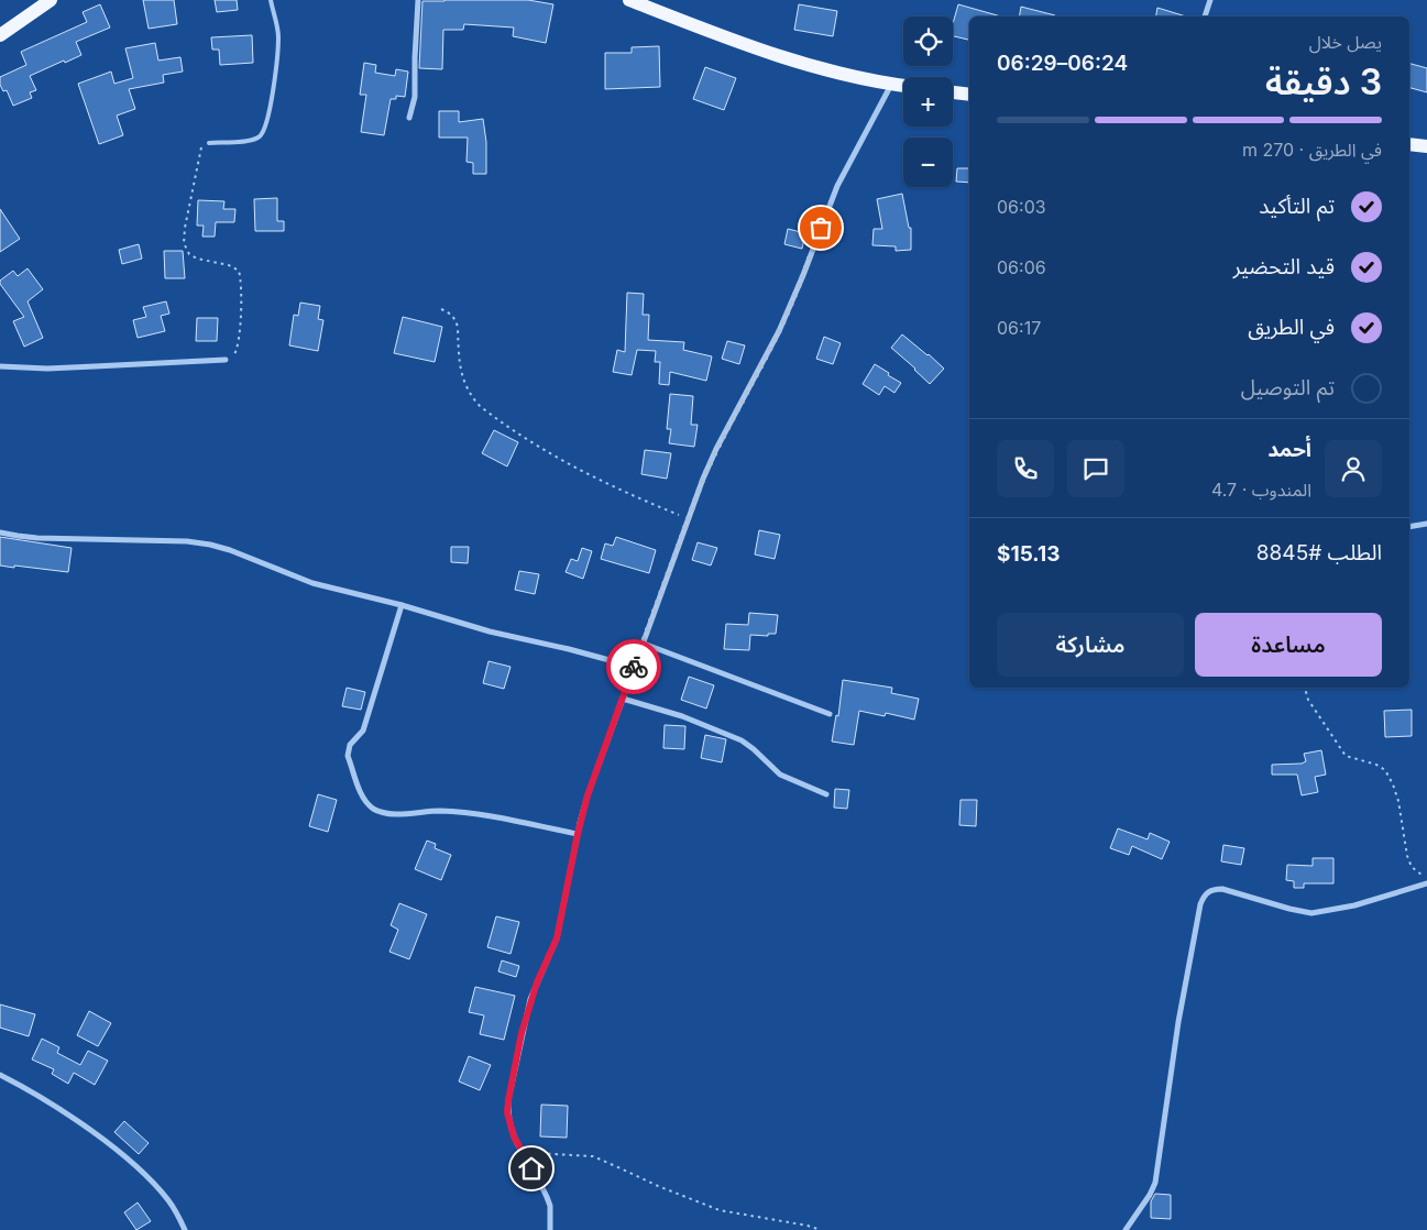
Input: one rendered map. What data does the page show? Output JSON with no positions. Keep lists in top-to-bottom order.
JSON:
{
  "page": {
    "map_buttons": ["+", "−"],
    "heading": ["3 دقيقة", "يصل خلال", "06:24–06:29"],
    "panel": [
      "أحمد",
      "المندوب · 4.7",
      "الطلب #8845",
      "$15.13"
    ],
    "bar": "في الطريق · 270 m",
    "list": [
      ["تم التأكيد", "06:03"],
      ["قيد التحضير", "06:06"],
      ["في الطريق", "06:17"],
      "تم التوصيل"
    ],
    "buttons": ["مساعدة", "مشاركة"]
  }
}
